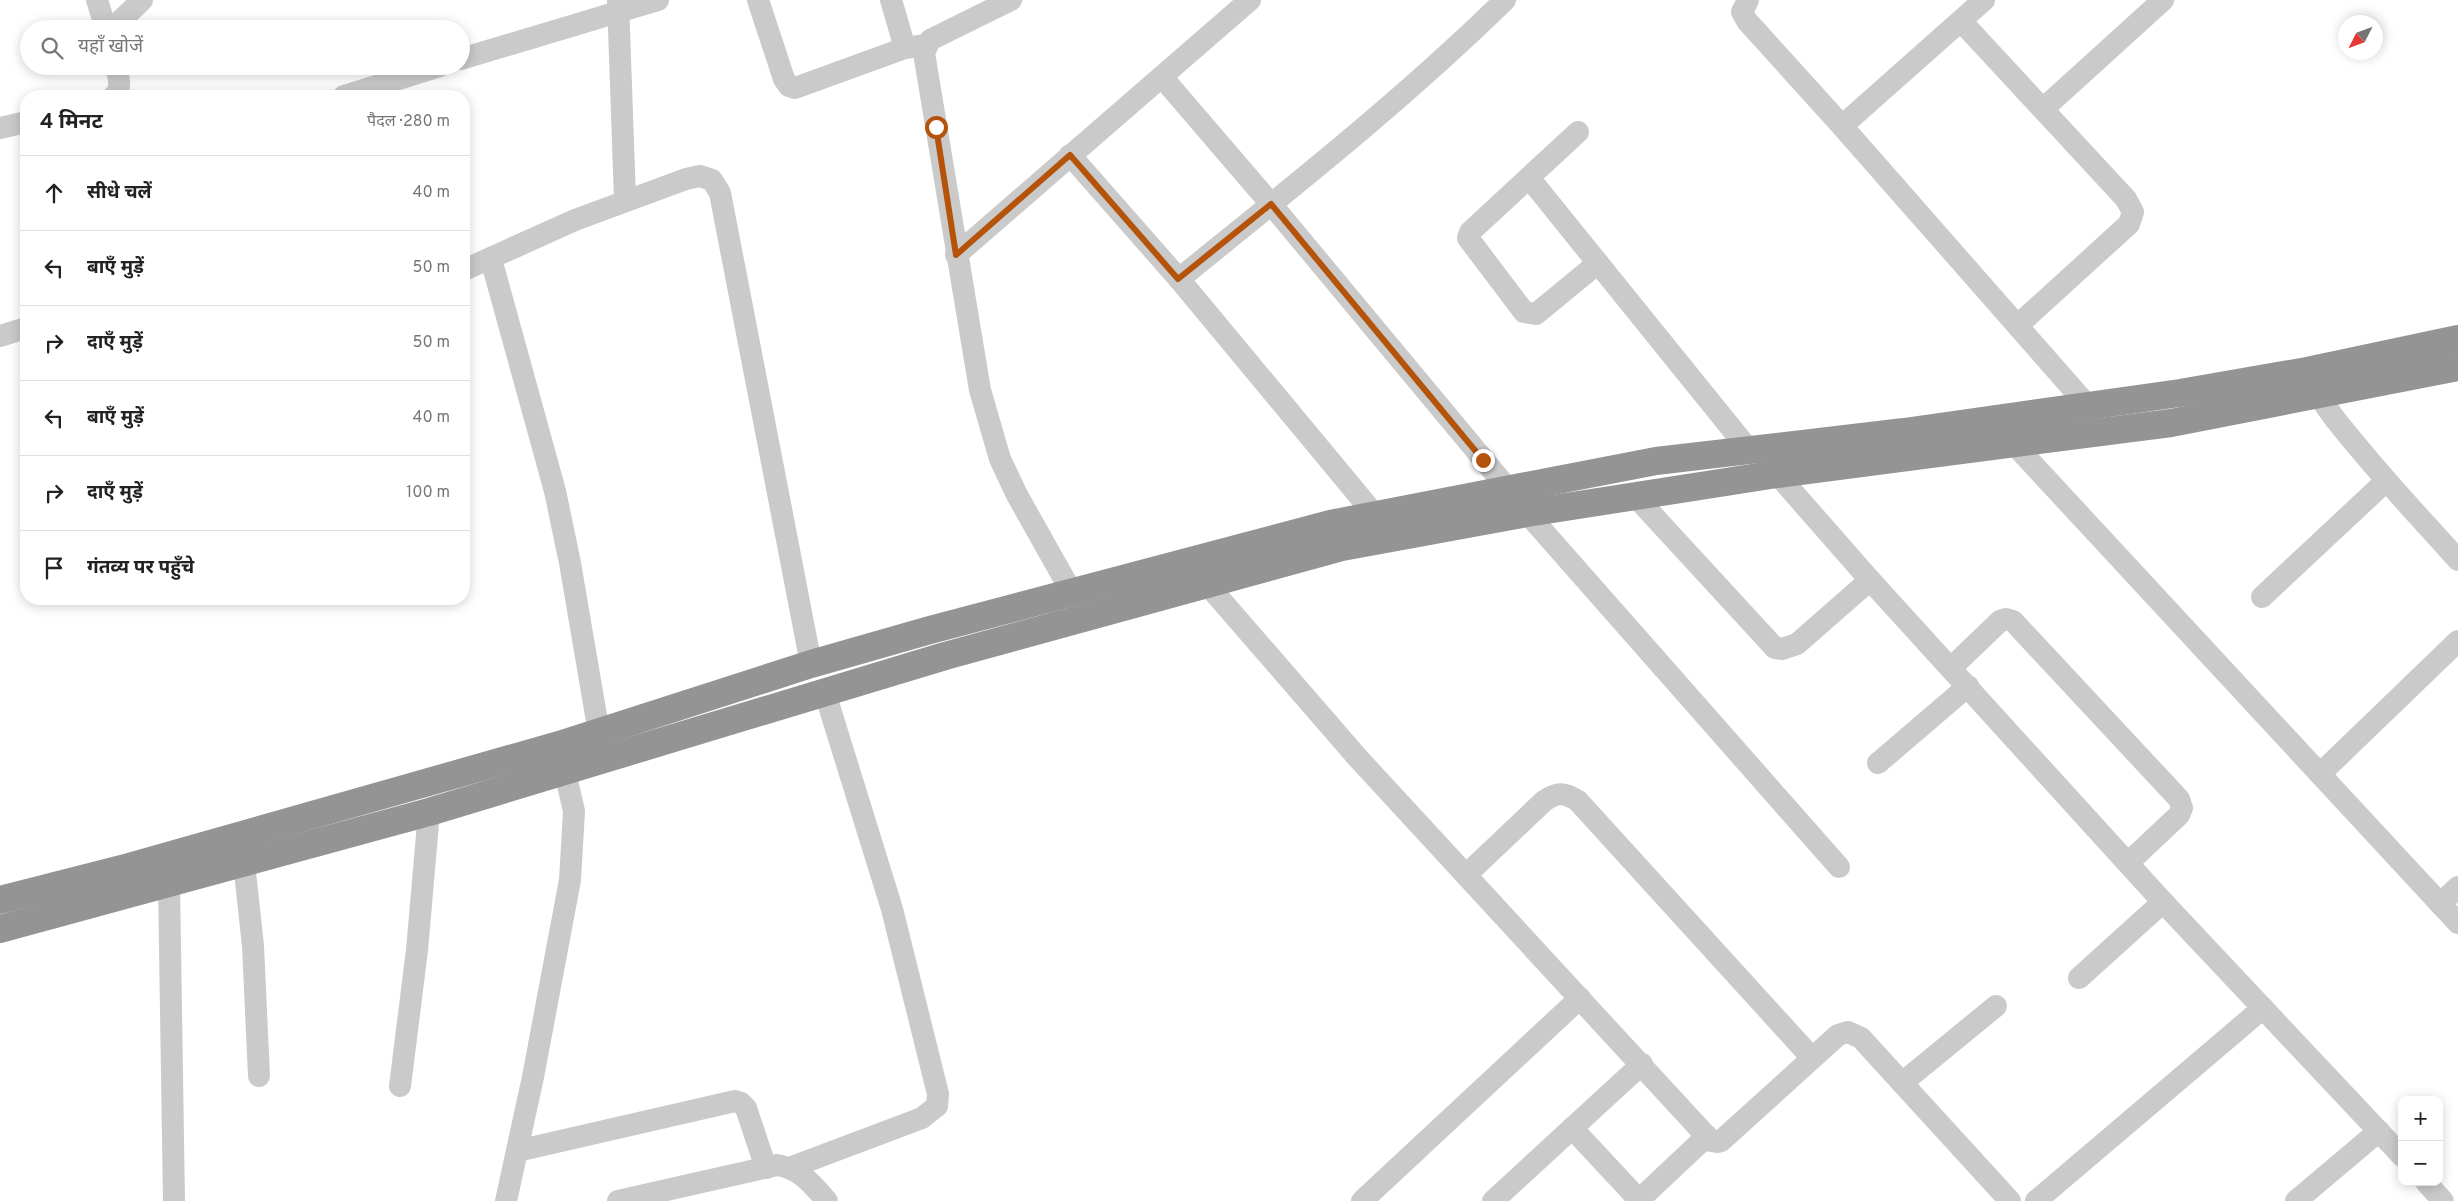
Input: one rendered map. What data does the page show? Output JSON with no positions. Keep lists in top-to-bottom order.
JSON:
{
  "north": "bottom left",
  "page": {
    "search": "यहाँ खोजें",
    "heading": ["4 मिनट", "पैदल · 280 m"],
    "list": [
      ["सीधे चलें", "40 m"],
      ["बाएँ मुड़ें", "50 m"],
      ["दाएँ मुड़ें", "50 m"],
      ["बाएँ मुड़ें", "40 m"],
      ["दाएँ मुड़ें", "100 m"],
      "गंतव्य पर पहुँचे"
    ],
    "map_buttons": ["+", "−"]
  }
}
